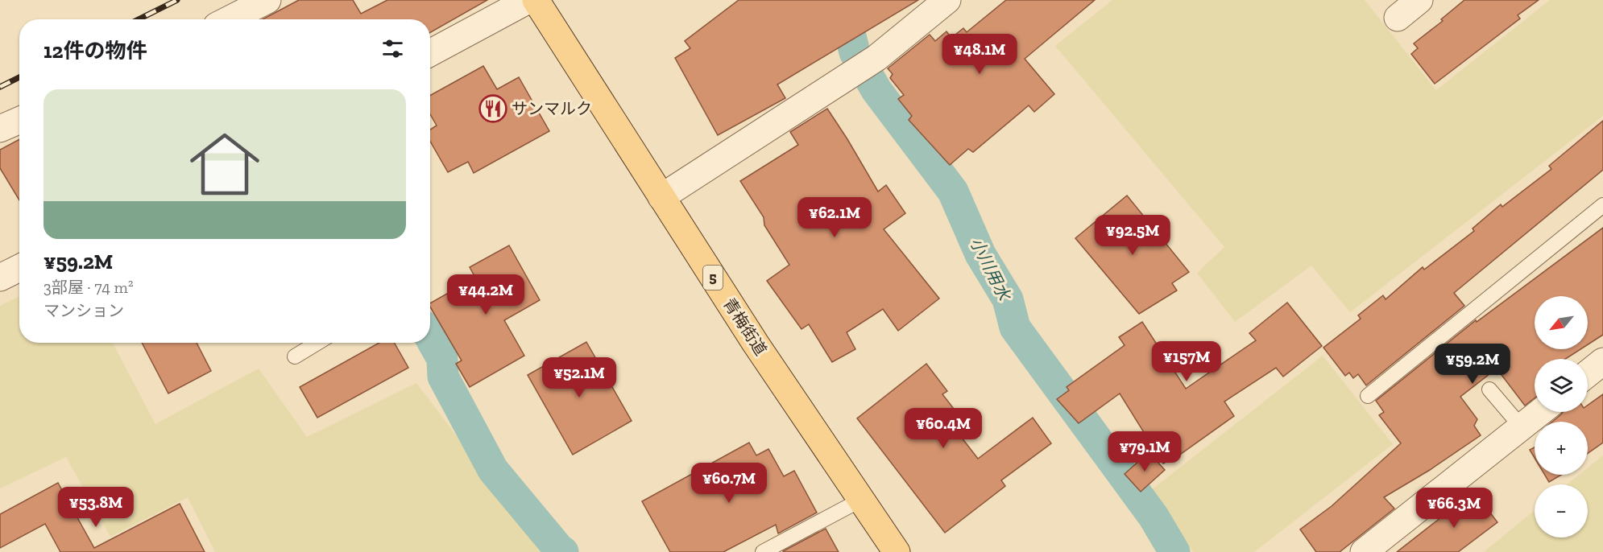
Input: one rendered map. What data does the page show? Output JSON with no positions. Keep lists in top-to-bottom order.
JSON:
{
  "streets": {
    "main road": ["5", "青梅街道"]
  },
  "water": ["小川用水"],
  "places": {
    "restaurant": ["サンマルク"]
  },
  "north": "bottom left",
  "page": {
    "heading": "12件の物件",
    "price": [
      "¥48.1M",
      "¥62.1M",
      "¥92.5M",
      "¥44.2M",
      "¥157M",
      "¥59.2M",
      "¥52.1M",
      "¥60.4M",
      "¥79.1M",
      "¥60.7M",
      "¥53.8M",
      "¥66.3M"
    ],
    "list": [
      {
        "name": "¥59.2M",
        "note": "3部屋 · 74 m² · マンション"
      }
    ],
    "map_buttons": ["+", "−"]
  }
}
